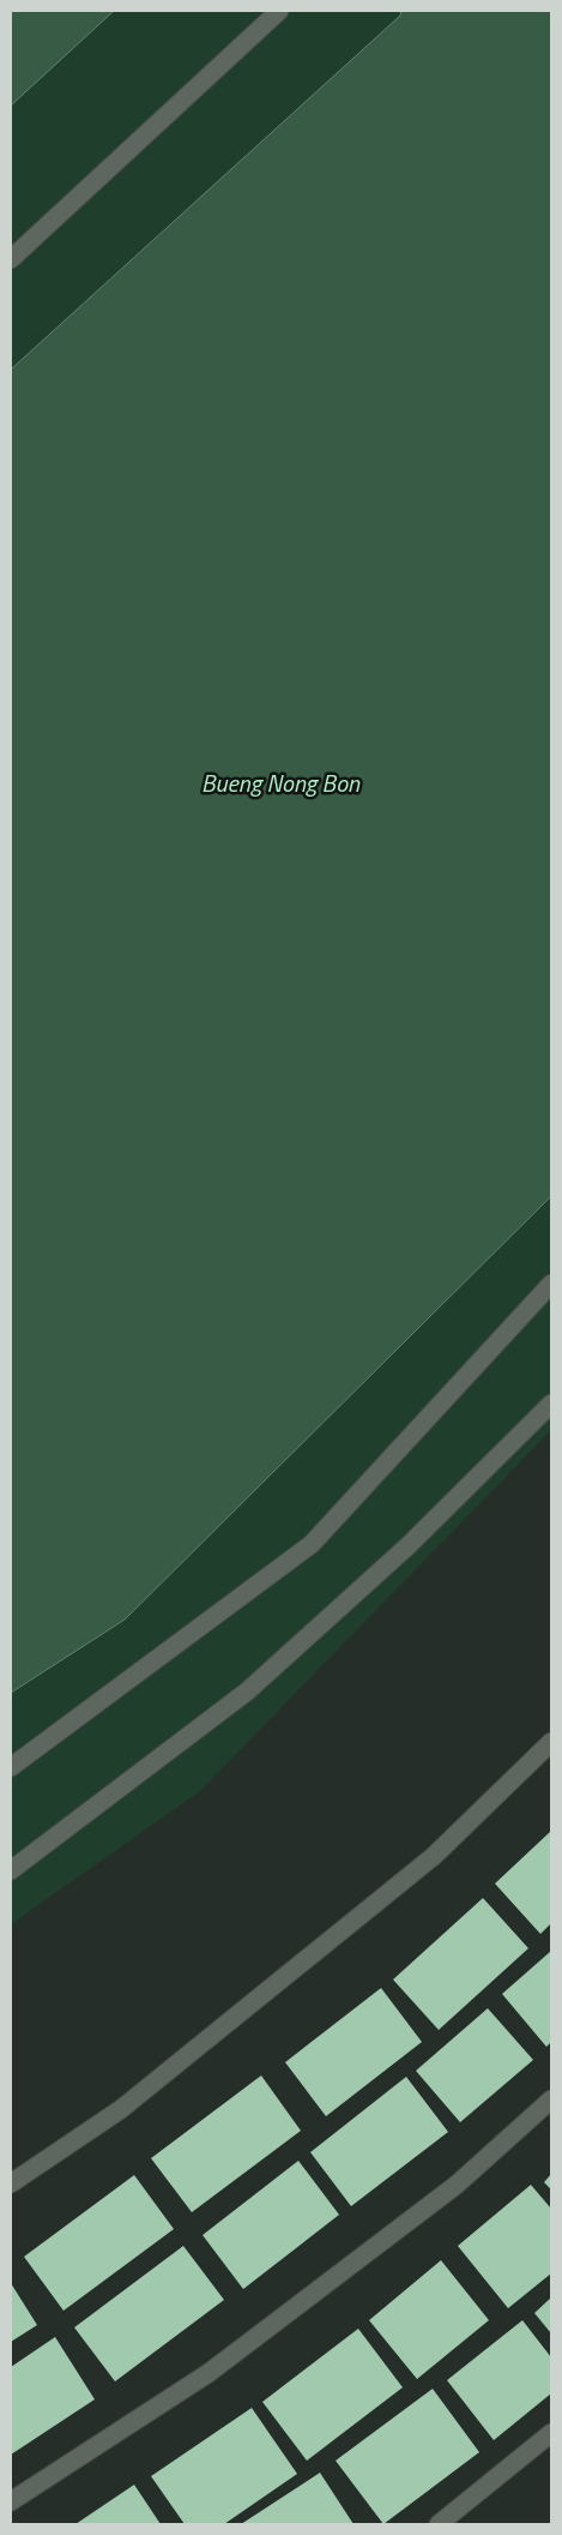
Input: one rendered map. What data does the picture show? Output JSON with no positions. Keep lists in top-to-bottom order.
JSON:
{
  "water": ["Bueng Nong Bon"]
}
